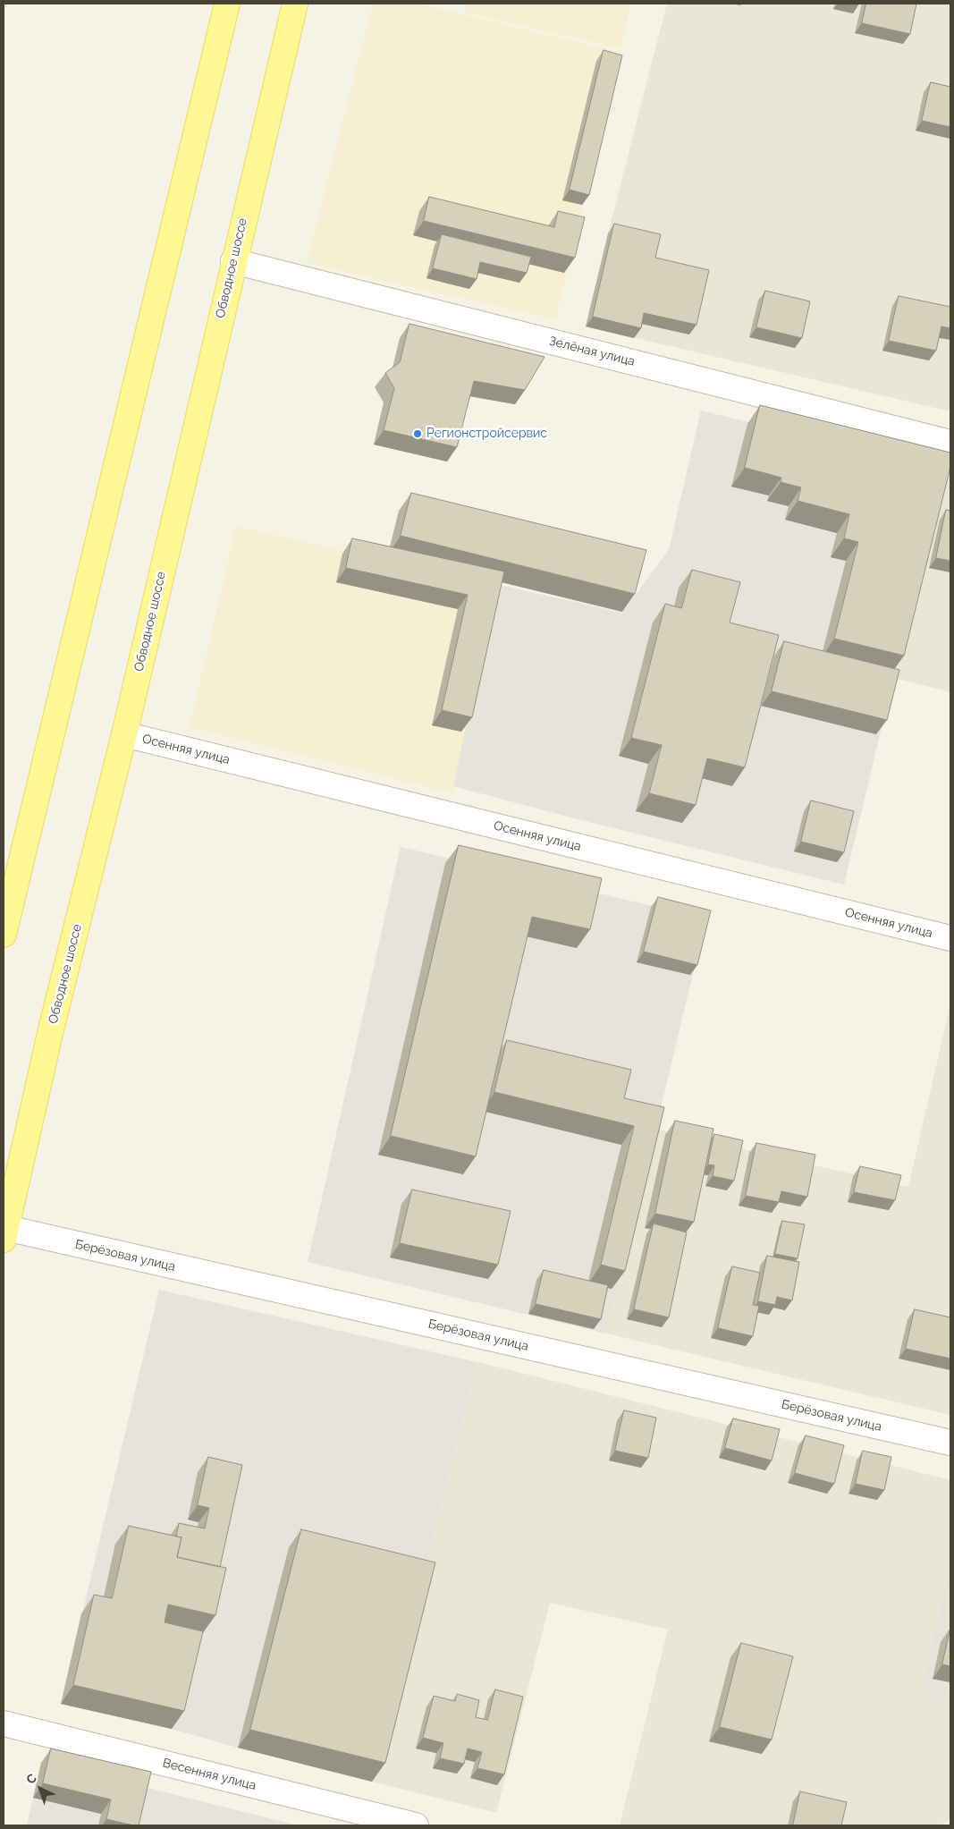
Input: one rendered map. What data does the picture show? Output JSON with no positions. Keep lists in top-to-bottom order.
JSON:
{
  "streets": {
    "main road": ["Обводное шоссе"],
    "street": [
      "Зелёная улица",
      "Осенняя улица",
      "Берёзовая улица",
      "Весенняя улица"
    ]
  },
  "crossings": [
    ["Обводное шоссе", "Зелёная улица"],
    ["Обводное шоссе", "Осенняя улица"],
    ["Обводное шоссе", "Берёзовая улица"]
  ],
  "places": ["Регионстройсервис"],
  "north": "top left"
}
